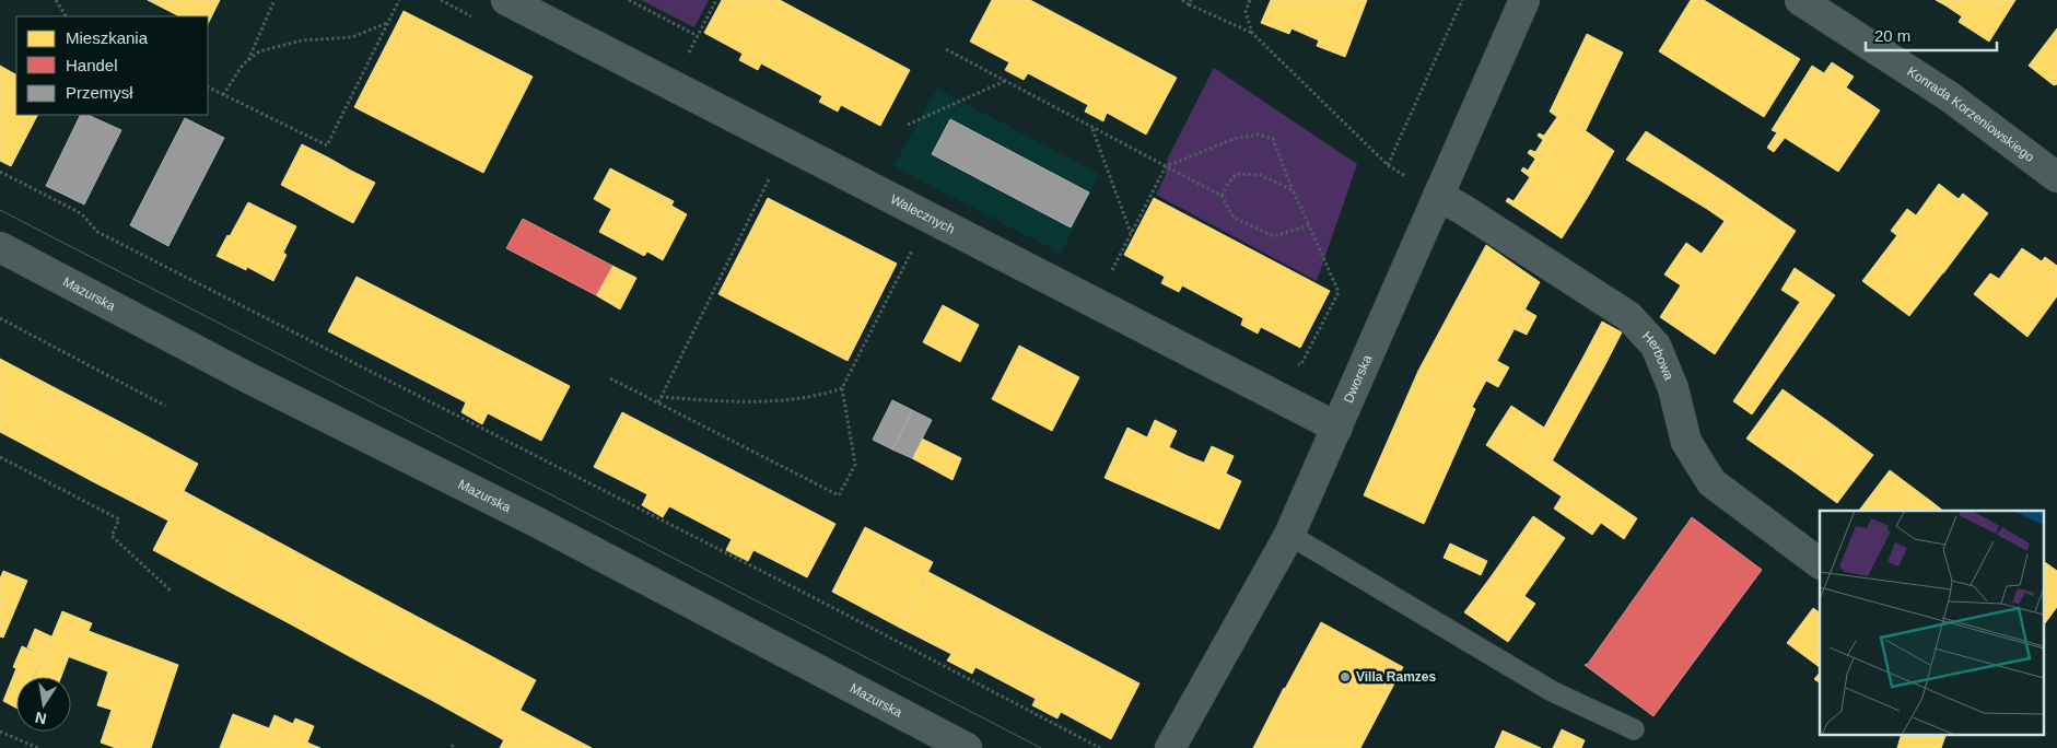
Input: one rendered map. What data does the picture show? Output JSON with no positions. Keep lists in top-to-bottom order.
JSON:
{
  "streets": {
    "street": [
      "Konrada Korzeniowskiego",
      "Walecznych",
      "Mazurska",
      "Herbowa",
      "Dworska"
    ]
  },
  "crossings": [
    ["Walecznych", "Dworska"],
    ["Herbowa", "Dworska"]
  ],
  "places": ["Villa Ramzes"],
  "legend": ["Mieszkania", "Handel", "Przemysł"],
  "scale_bar": "20 m",
  "north": "bottom"
}
